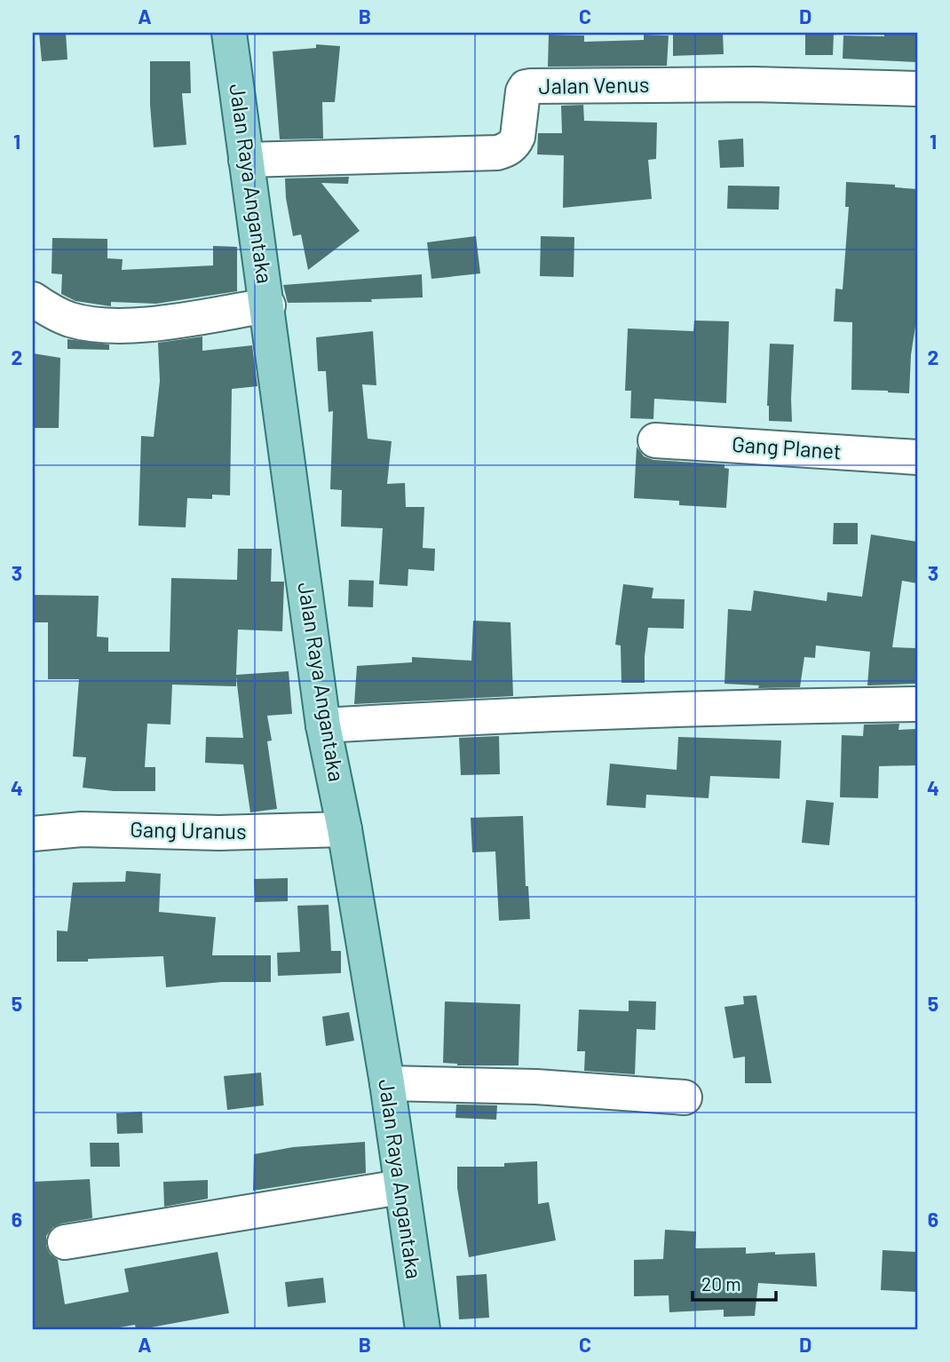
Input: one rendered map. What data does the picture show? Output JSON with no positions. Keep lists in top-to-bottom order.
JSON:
{
  "streets": {
    "main road": ["Jalan Raya Angantaka"],
    "street": ["Jalan Venus", "Gang Planet", "Gang Uranus"]
  },
  "crossings": [
    ["Jalan Venus", "Jalan Raya Angantaka"],
    ["Jalan Raya Angantaka", "Gang Uranus"]
  ],
  "scale_bar": "20 m",
  "grid": {
    "columns": [
      "A",
      "B",
      "C",
      "D"
    ],
    "rows": [
      "1",
      "2",
      "3",
      "4",
      "5",
      "6"
    ]
  }
}
